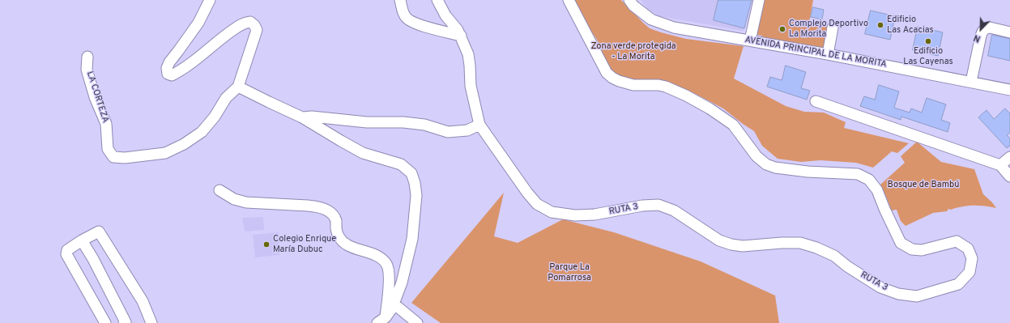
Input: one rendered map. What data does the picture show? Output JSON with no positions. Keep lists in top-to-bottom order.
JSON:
{
  "streets": {
    "street": ["AVENIDA PRINCIPAL DE LA MORITA", "LA CORTEZA", "RUTA 3"]
  },
  "parks": ["Zona verde protegida - La Morita", "Bosque de Bambú", "Parque La Pomarrosa"],
  "places": [
    "Edificio Las Acacias",
    "Complejo Deportivo La Morita",
    "Edificio Las Cayenas",
    "Colegio Enrique María Dubuc"
  ],
  "north": "bottom left"
}
